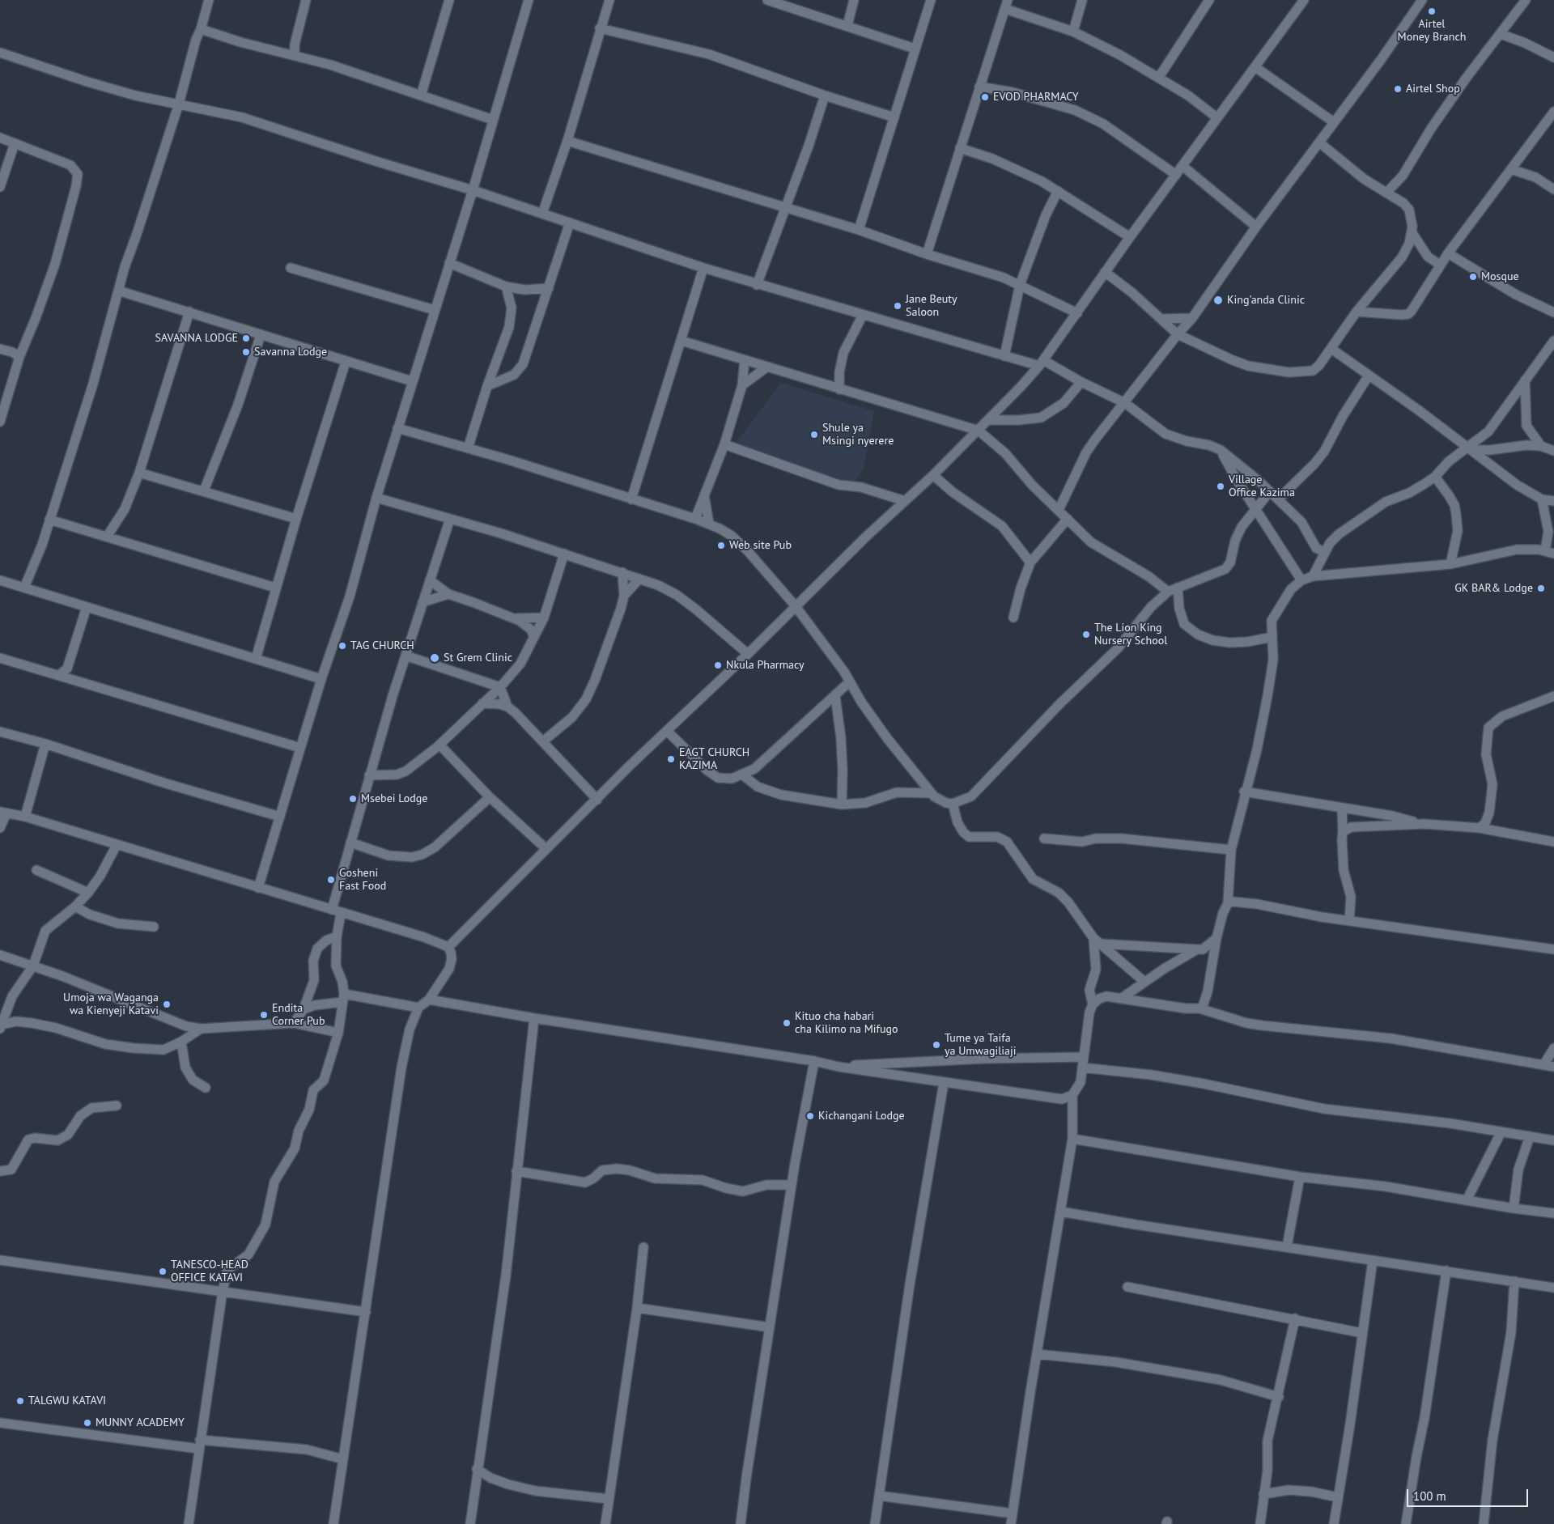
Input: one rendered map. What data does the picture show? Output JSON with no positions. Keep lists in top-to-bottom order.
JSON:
{
  "places": [
    "Airtel Money Branch",
    "Airtel Shop",
    "EVOD PHARMACY",
    "Mosque",
    "King'anda Clinic",
    "Jane Beuty Saloon",
    "SAVANNA LODGE",
    "Savanna Lodge",
    "Shule ya Msingi nyerere",
    "Village Office Kazima",
    "Web site Pub",
    "GK BAR& Lodge",
    "The Lion King Nursery School",
    "TAG CHURCH",
    "St Grem Clinic",
    "Nkula Pharmacy",
    "EAGT CHURCH KAZIMA",
    "Msebei Lodge",
    "Gosheni Fast Food",
    "Umoja wa Waganga wa Kienyeji Katavi",
    "Endita Corner Pub",
    "Kituo cha habari cha Kilimo na Mifugo",
    "Tume ya Taifa ya Umwagiliaji",
    "Kichangani Lodge",
    "TANESCO-HEAD OFFICE KATAVI",
    "TALGWU KATAVI",
    "MUNNY ACADEMY"
  ],
  "scale_bar": "100 m"
}
